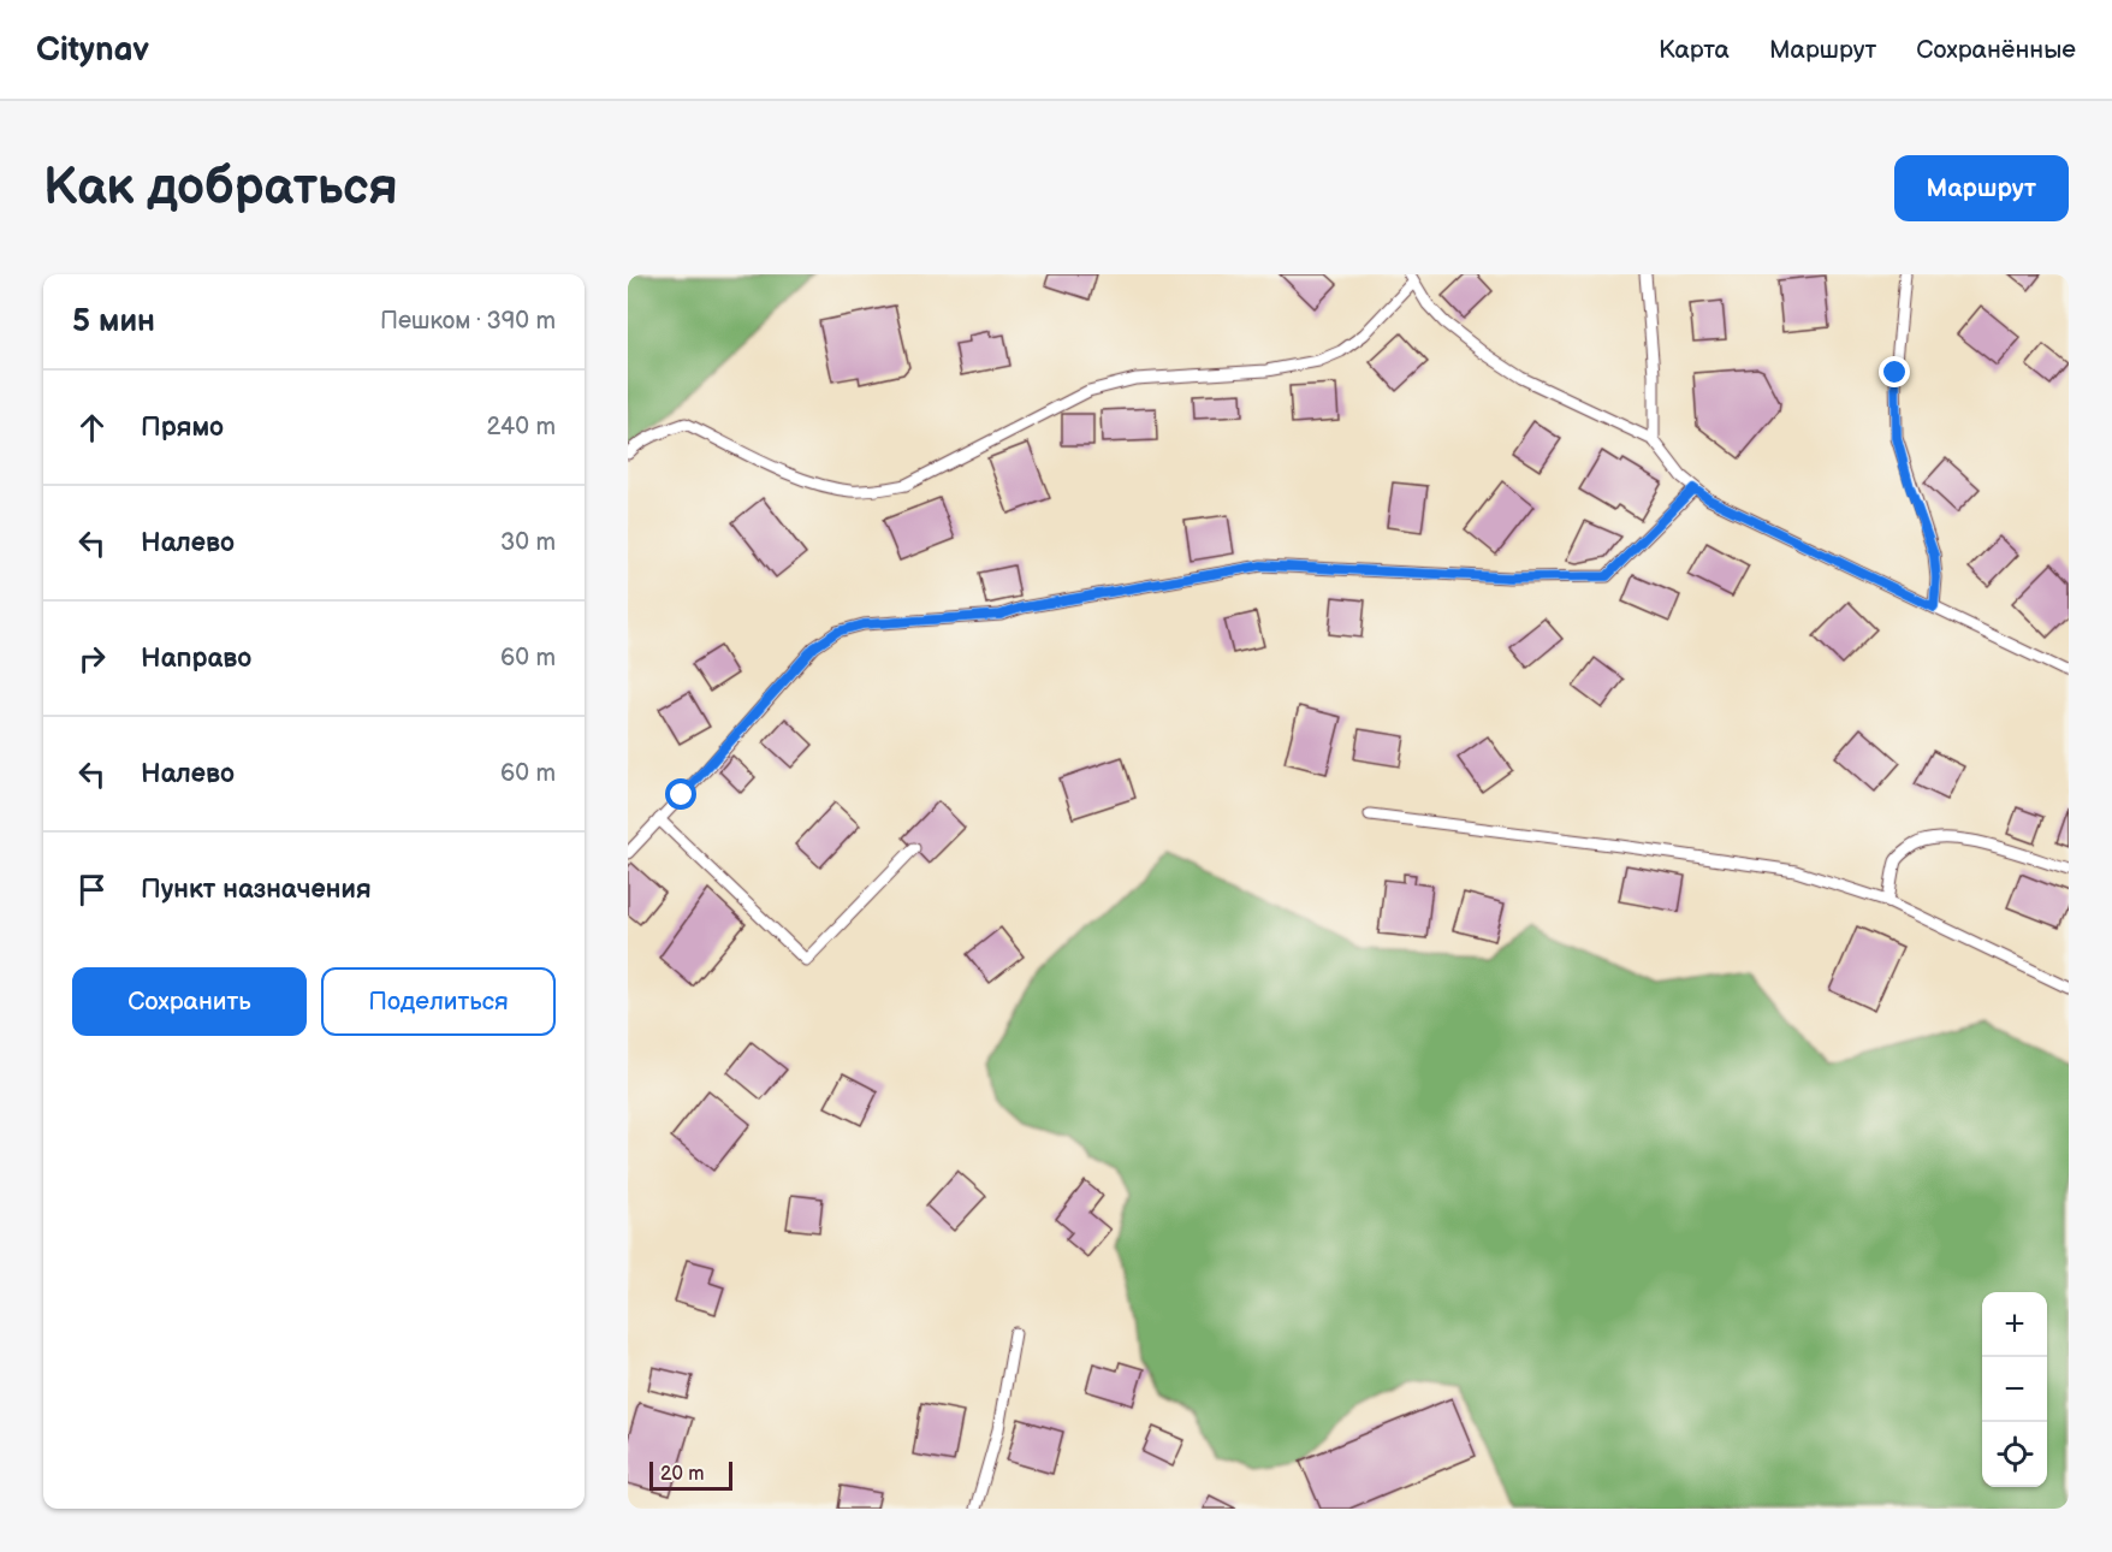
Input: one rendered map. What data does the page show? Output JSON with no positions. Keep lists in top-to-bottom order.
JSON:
{
  "scale_bar": "20 m",
  "page": {
    "header": "Citynav",
    "nav": ["Карта", "Маршрут", "Сохранённые"],
    "buttons": [
      "Маршрут",
      ["Сохранить", "Поделиться"]
    ],
    "title": "Как добраться",
    "heading": ["5 мин", "Пешком · 390 m"],
    "list": [
      ["Прямо", "240 m"],
      ["Налево", "30 m"],
      ["Направо", "60 m"],
      ["Налево", "60 m"],
      "Пункт назначения"
    ],
    "map_buttons": ["+", "−"],
    "scale": "20 m"
  }
}
